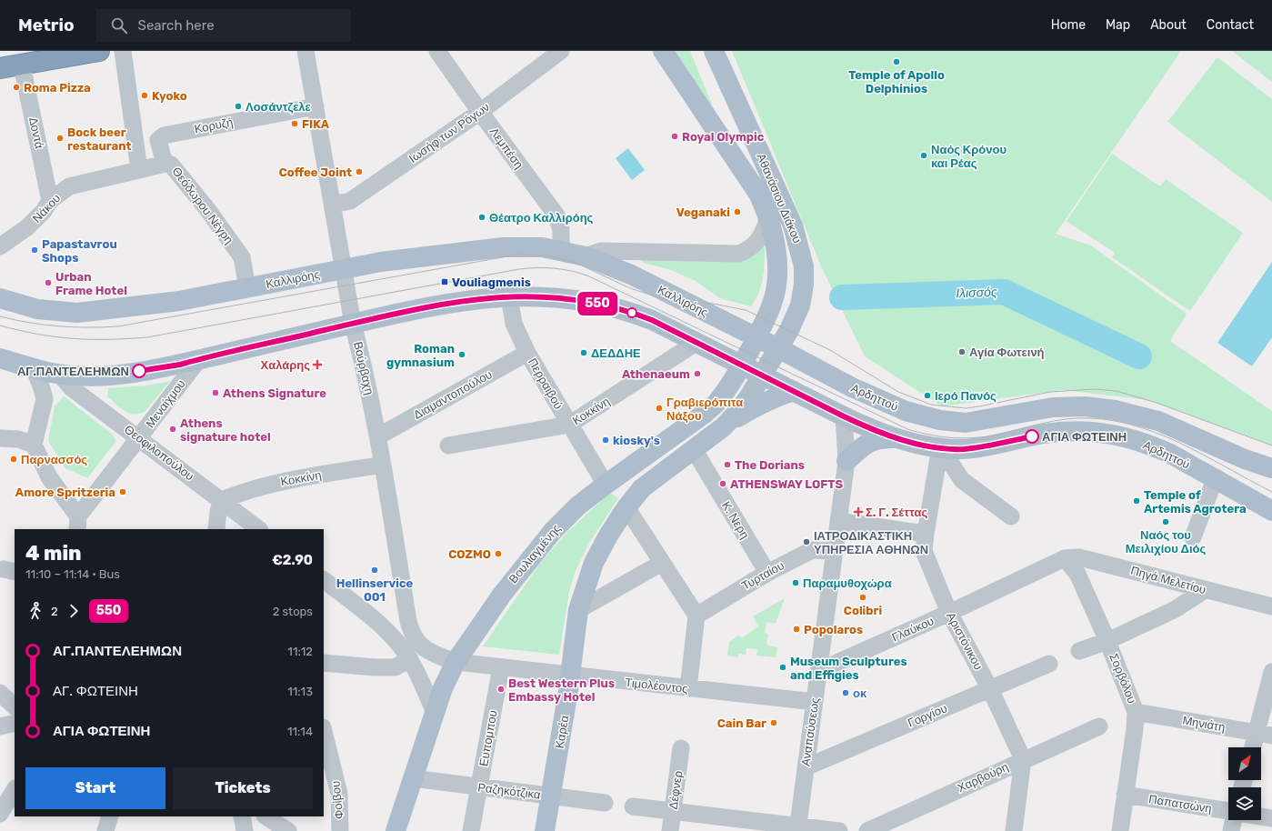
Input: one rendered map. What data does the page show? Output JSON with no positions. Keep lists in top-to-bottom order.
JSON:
{
  "streets": {
    "main road": [
      "Αθανάσιου Διάκου",
      "Καλλιρόης",
      "Αρδηττού",
      "Βουλιαγμένης",
      "Καρέα"
    ],
    "street": [
      "Κορυζή",
      "Δοντά",
      "Ιωσήφ των Ρόγων",
      "Λεμπέση",
      "Θεόδωρου Νέγρη",
      "Νάκου",
      "Βούρβαχη",
      "Περραιβού",
      "Διαμαντοπούλου",
      "Μεναίχμου",
      "Κοκκίνη",
      "Θεοφιλοπούλου",
      "Κ. Νερη",
      "Τυρταίου",
      "Πηγά Μελετίου",
      "Γλαύκου",
      "Αριστόνικου",
      "Σορβόλου",
      "Τιμολέοντος",
      "Γοργίου",
      "Μηνιάτη",
      "Αναπαύσεως",
      "Ευπομπου",
      "Χαρβούρη",
      "Δέφνερ",
      "Ραζηκότζικα",
      "Φοίβου",
      "Παπατσώνη"
    ]
  },
  "crossings": [
    ["Κορυζή", "Θεόδωρου Νέγρη"],
    ["Κορυζή", "Βούρβαχη"],
    ["Δοντά", "Νάκου"],
    ["Ιωσήφ των Ρόγων", "Λεμπέση"],
    ["Ιωσήφ των Ρόγων", "Βούρβαχη"],
    ["Λεμπέση", "Καλλιρόης"],
    ["Αθανάσιου Διάκου", "Καλλιρόης"],
    ["Αθανάσιου Διάκου", "Αρδηττού"],
    ["Αθανάσιου Διάκου", "Βουλιαγμένης"],
    ["Θεόδωρου Νέγρη", "Νάκου"],
    ["Θεόδωρου Νέγρη", "Καλλιρόης"],
    ["Καλλιρόης", "Βούρβαχη"],
    ["Καλλιρόης", "Αρδηττού"],
    ["Καλλιρόης", "Βουλιαγμένης"],
    ["Βούρβαχη", "Διαμαντοπούλου"],
    ["Βούρβαχη", "Κοκκίνη"],
    ["Βούρβαχη", "Βουλιαγμένης"],
    ["Βούρβαχη", "Τιμολέοντος"],
    ["Περραιβού", "Διαμαντοπούλου"],
    ["Περραιβού", "Κοκκίνη"],
    ["Περραιβού", "Βουλιαγμένης"],
    ["Αρδηττού", "Αριστόνικου"],
    ["Αρδηττού", "Αναπαύσεως"],
    ["Μεναίχμου", "Θεοφιλοπούλου"],
    ["Κοκκίνη", "Θεοφιλοπούλου"],
    ["Κ. Νερη", "Τυρταίου"],
    ["Βουλιαγμένης", "Τιμολέοντος"],
    ["Βουλιαγμένης", "Ραζηκότζικα"],
    ["Τυρταίου", "Αναπαύσεως"],
    ["Πηγά Μελετίου", "Γλαύκου"],
    ["Πηγά Μελετίου", "Σορβόλου"],
    ["Γλαύκου", "Αριστόνικου"],
    ["Γλαύκου", "Σορβόλου"],
    ["Γλαύκου", "Αναπαύσεως"],
    ["Αριστόνικου", "Γοργίου"],
    ["Αριστόνικου", "Χαρβούρη"],
    ["Σορβόλου", "Μηνιάτη"],
    ["Σορβόλου", "Παπατσώνη"],
    ["Τιμολέοντος", "Καρέα"],
    ["Τιμολέοντος", "Αναπαύσεως"],
    ["Τιμολέοντος", "Ευπομπου"],
    ["Γοργίου", "Αναπαύσεως"],
    ["Καρέα", "Ραζηκότζικα"],
    ["Ευπομπου", "Ραζηκότζικα"]
  ],
  "water": ["Ιλισσός"],
  "places": {
    "other": [
      "Temple of Apollo Delphinios",
      "Roma Pizza",
      "Kyoko",
      "Λοσάντζελε",
      "FIKA",
      "Royal Olympic",
      "Bock beer restaurant",
      "Ναός Κρόνου και Ρέας",
      "Coffee Joint",
      "Veganaki",
      "Θέατρο Καλλιρόης",
      "Papastavrou Shops",
      "Urban Frame Hotel",
      "Αγία Φωτεινή",
      "ΔΕΔΔΗΕ",
      "Roman gymnasium",
      "ΑΓ.ΠΑΝΤΕΛΕΗΜΩΝ",
      "Athenaeum",
      "Athens Signature",
      "Ιερό Πανός",
      "Γραβιερόπιτα Νάξου",
      "Athens signature hotel",
      "ΑΓΙΑ ΦΩΤΕΙΝΗ",
      "kiosky's",
      "Παρνασσός",
      "The Dorians",
      "ATHENSWAY LOFTS",
      "Amore Spritzeria",
      "Temple of Artemis Agrotera",
      "Ναός του Μειλιχίου Διός",
      "ΙΑΤΡΟΔΙΚΑΣΤΙΚΗ ΥΠΗΡΕΣΙΑ ΑΘΗΝΩΝ",
      "COZMO",
      "Hellinservice 001",
      "Παραμυθοχώρα",
      "Colibri",
      "Popolaros",
      "Museum Sculptures and Effigies",
      "Best Western Plus Embassy Hotel",
      "οκ",
      "Cain Bar"
    ],
    "transit": ["Vouliagmenis"],
    "health": ["Χαλάρης", "Σ. Γ. Σέττας"]
  },
  "lines": ["bus line 550"],
  "north": "top right",
  "page": {
    "header": "Metrio",
    "search": "Search here",
    "nav": [
      "Home",
      "Map",
      "About",
      "Contact"
    ],
    "on_map": "550",
    "heading": ["4 min", "11:10 – 11:14 · Bus", "€2.90"],
    "legs": ["2", "550", "2 stops"],
    "list": [
      {
        "name": "ΑΓ.ΠΑΝΤΕΛΕΗΜΩΝ",
        "value": "11:12"
      },
      {
        "name": "ΑΓ. ΦΩΤΕΙΝΗ",
        "value": "11:13"
      },
      {
        "name": "ΑΓΙΑ ΦΩΤΕΙΝΗ",
        "value": "11:14"
      }
    ],
    "buttons": ["Start", "Tickets"]
  }
}
